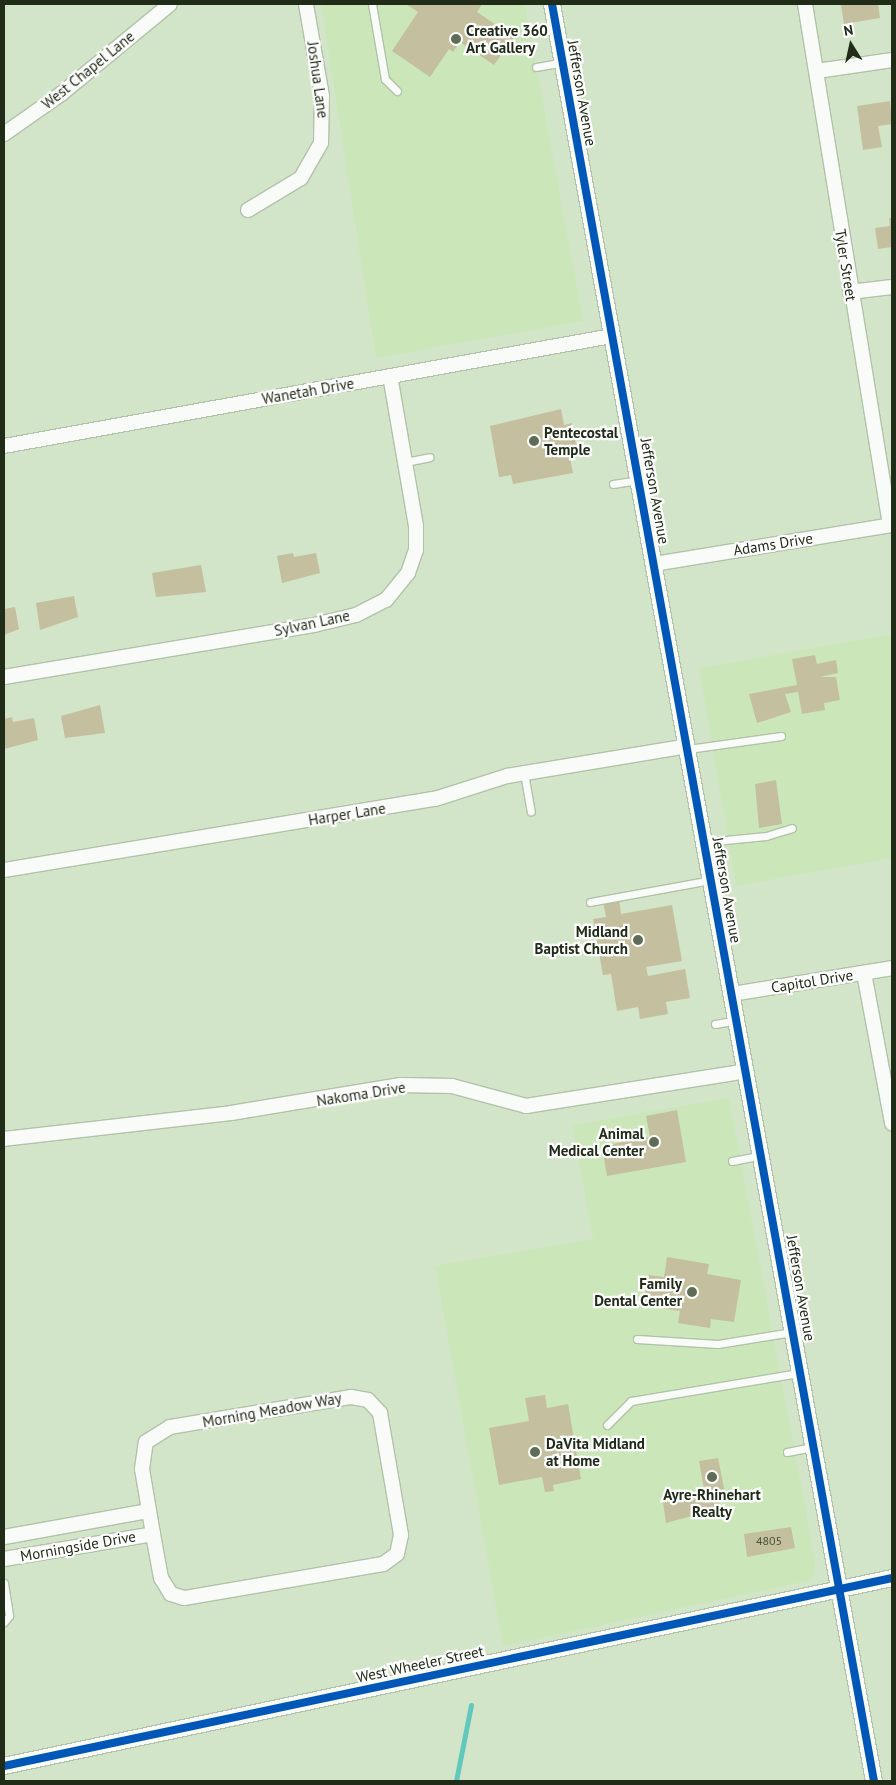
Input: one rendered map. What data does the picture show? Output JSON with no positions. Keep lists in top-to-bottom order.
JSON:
{
  "streets": {
    "street": [
      "West Chapel Lane",
      "Joshua Lane",
      "Jefferson Avenue",
      "Tyler Street",
      "Wanetah Drive",
      "Adams Drive",
      "Sylvan Lane",
      "Harper Lane",
      "Capitol Drive",
      "Nakoma Drive",
      "Morning Meadow Way",
      "Morningside Drive",
      "West Wheeler Street"
    ]
  },
  "crossings": [
    ["Jefferson Avenue", "Wanetah Drive"],
    ["Jefferson Avenue", "Adams Drive"],
    ["Jefferson Avenue", "Harper Lane"],
    ["Jefferson Avenue", "Capitol Drive"],
    ["Jefferson Avenue", "Nakoma Drive"],
    ["Jefferson Avenue", "West Wheeler Street"],
    ["Tyler Street", "Adams Drive"],
    ["Wanetah Drive", "Sylvan Lane"],
    ["Morning Meadow Way", "Morningside Drive"]
  ],
  "places": [
    "Creative 360 Art Gallery",
    "Pentecostal Temple",
    "Midland Baptist Church",
    "Animal Medical Center",
    "Family Dental Center",
    "DaVita Midland at Home",
    "Ayre-Rhinehart Realty"
  ],
  "house_numbers": ["4805"],
  "north": "top"
}
